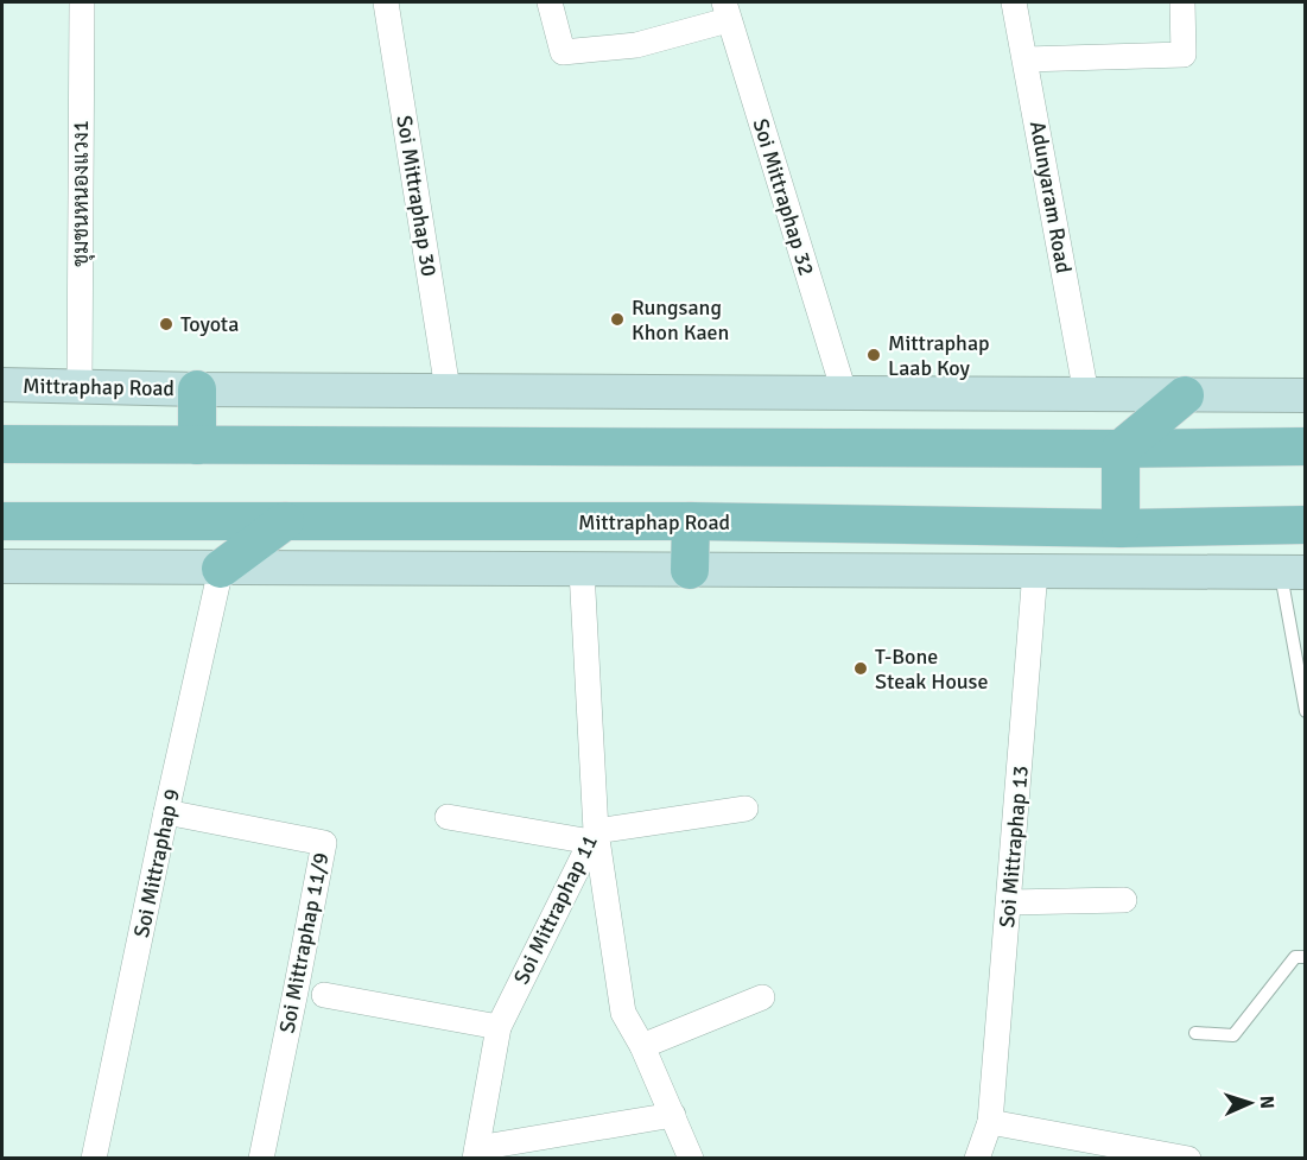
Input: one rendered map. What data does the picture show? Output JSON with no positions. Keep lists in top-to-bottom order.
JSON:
{
  "streets": {
    "main road": ["Mittraphap Road"],
    "street": [
      "ชุมชนหนองแวง1",
      "Soi Mittraphap 30",
      "Soi Mittraphap 32",
      "Adunyaram Road",
      "Soi Mittraphap 13",
      "Soi Mittraphap 9",
      "Soi Mittraphap 11",
      "Soi Mittraphap 11/9"
    ]
  },
  "crossings": [
    ["ชุมชนหนองแวง1", "Mittraphap Road"],
    ["Soi Mittraphap 30", "Mittraphap Road"],
    ["Soi Mittraphap 32", "Mittraphap Road"],
    ["Adunyaram Road", "Mittraphap Road"],
    ["Soi Mittraphap 9", "Soi Mittraphap 11/9"]
  ],
  "places": [
    "Rungsang Khon Kaen",
    "Toyota",
    "Mittraphap Laab Koy",
    "T-Bone Steak House"
  ],
  "north": "right"
}
